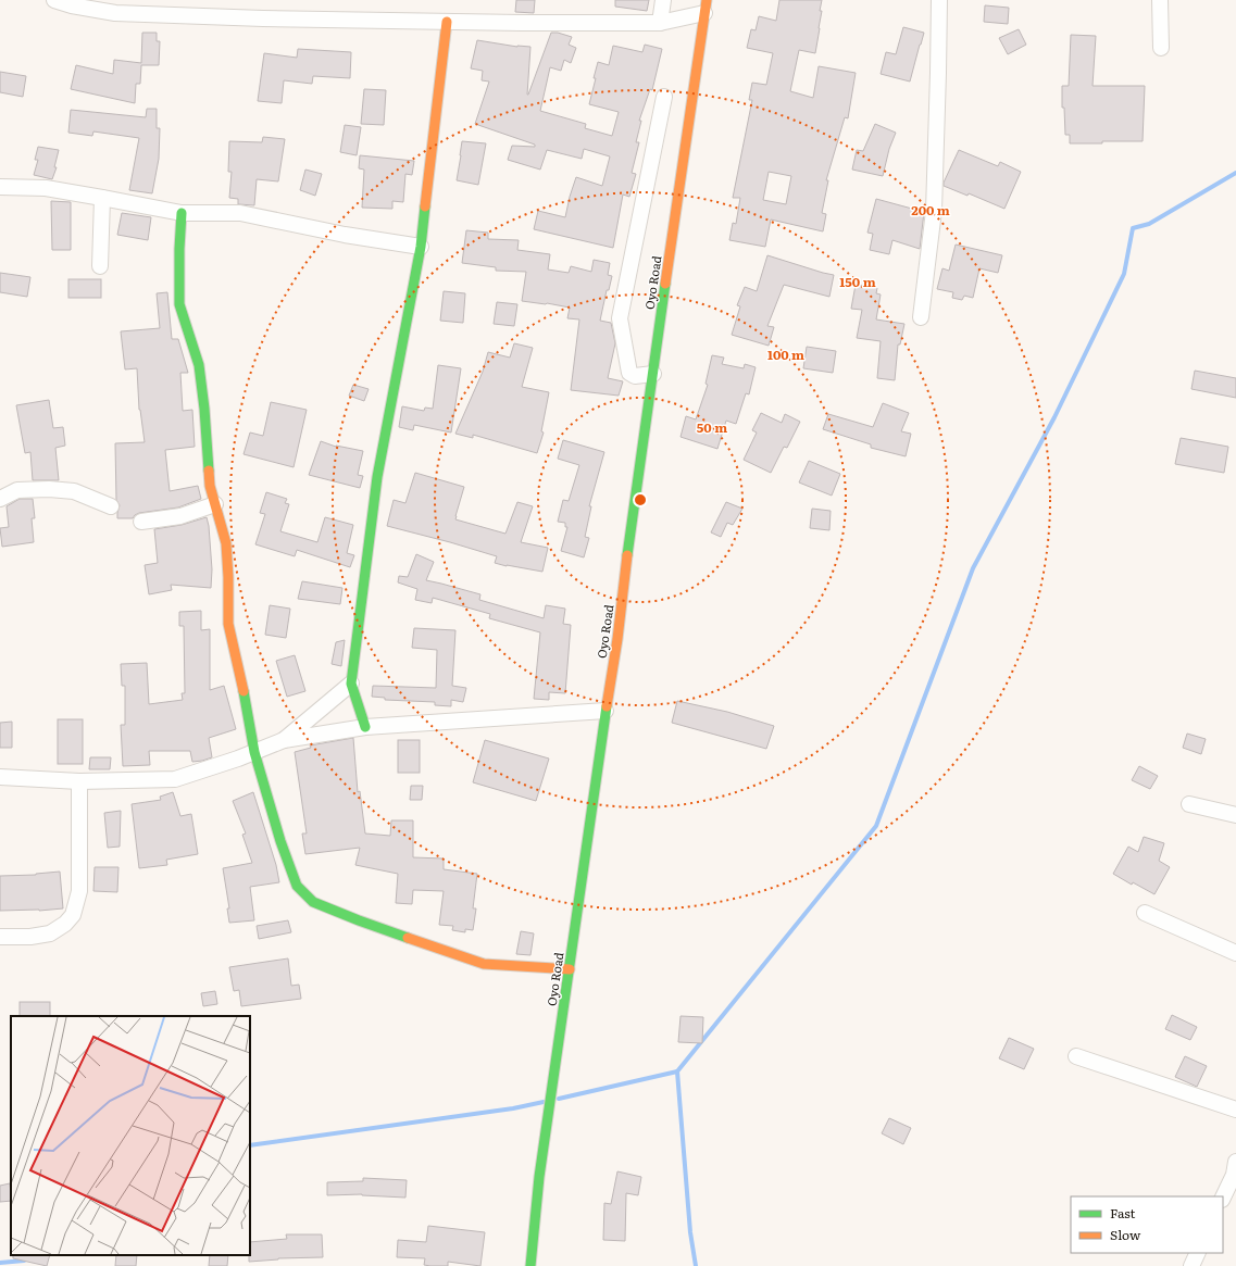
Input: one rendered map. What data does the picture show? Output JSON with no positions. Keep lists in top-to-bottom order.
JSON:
{
  "streets": {
    "main road": ["Oyo Road"]
  },
  "legend": ["Fast", "Slow"],
  "rings": [
    "200 m",
    "150 m",
    "100 m",
    "50 m"
  ]
}
